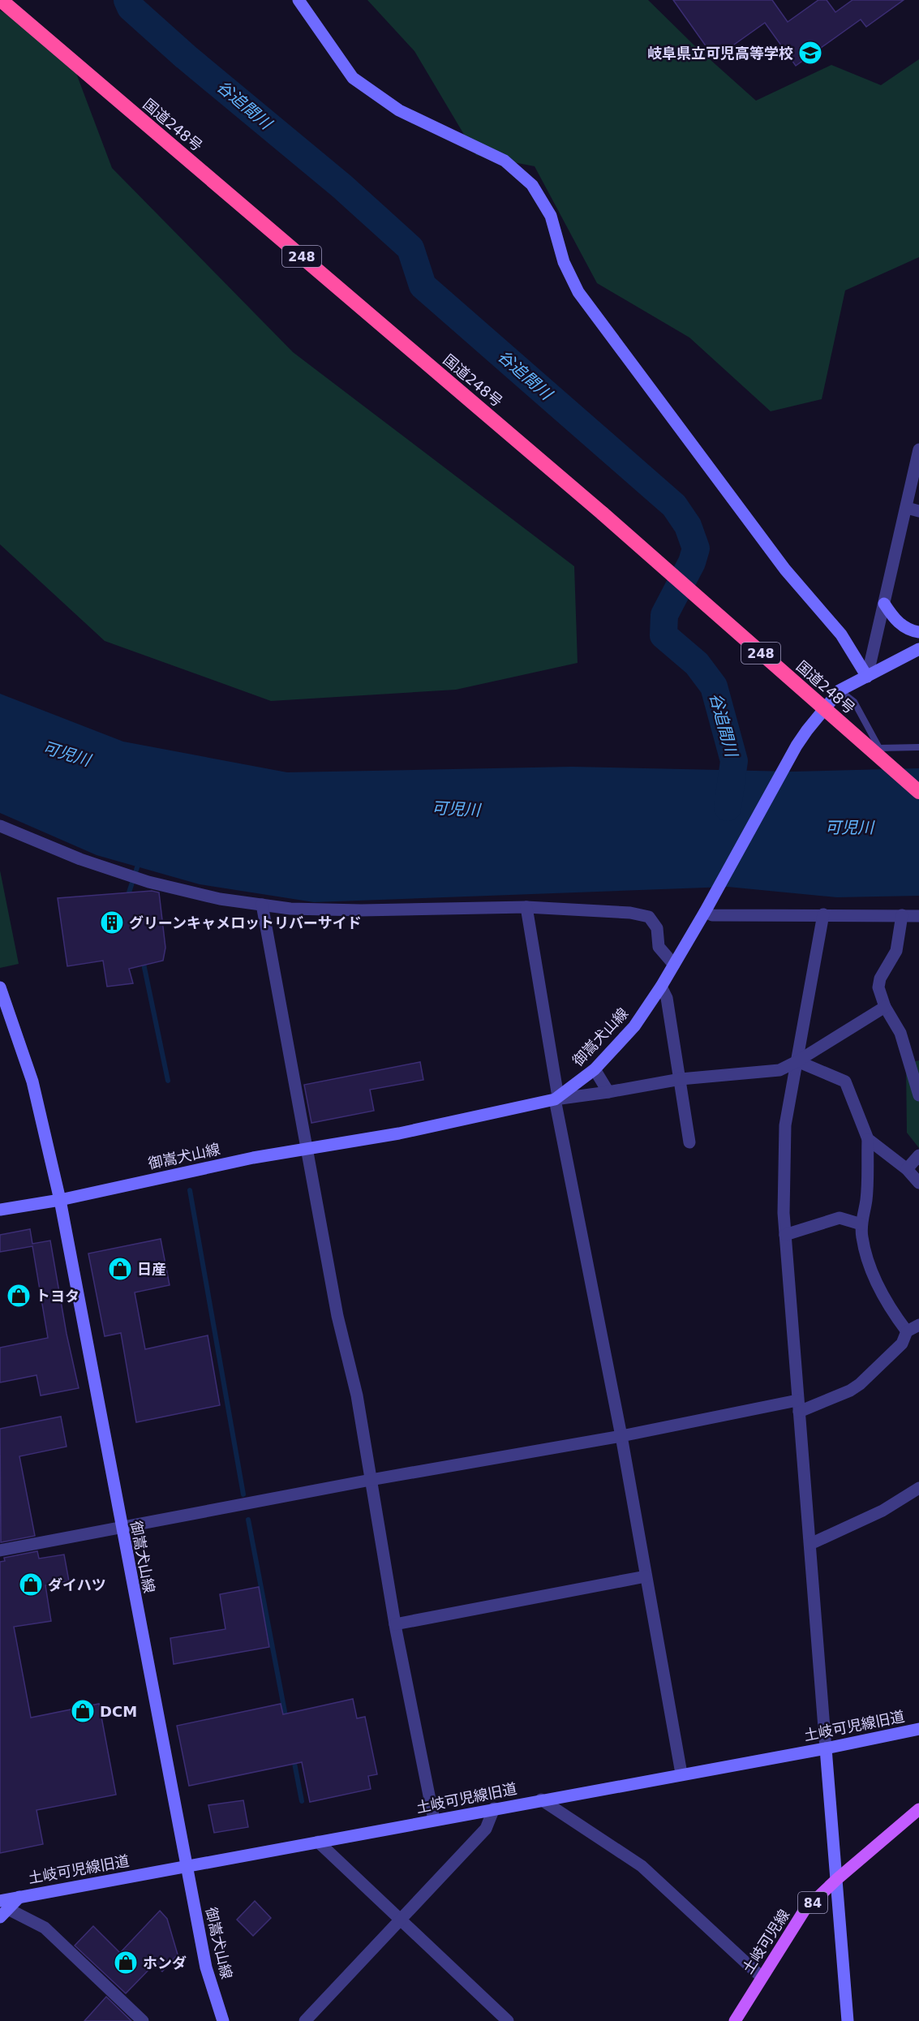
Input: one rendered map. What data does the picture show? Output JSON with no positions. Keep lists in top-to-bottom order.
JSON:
{
  "streets": {
    "highway": ["国道248号", "248"],
    "main road": ["84", "土岐可児線"],
    "street": ["御嵩犬山線", "土岐可児線旧道"]
  },
  "crossings": [
    ["御嵩犬山線", "土岐可児線旧道"]
  ],
  "water": ["谷追間川", "可児川"],
  "places": {
    "school or university": ["岐阜県立可児高等学校"],
    "building": ["グリーンキャメロットリバーサイド"],
    "shop": [
      "日産",
      "トヨタ",
      "ダイハツ",
      "DCM",
      "ホンダ"
    ]
  }
}
